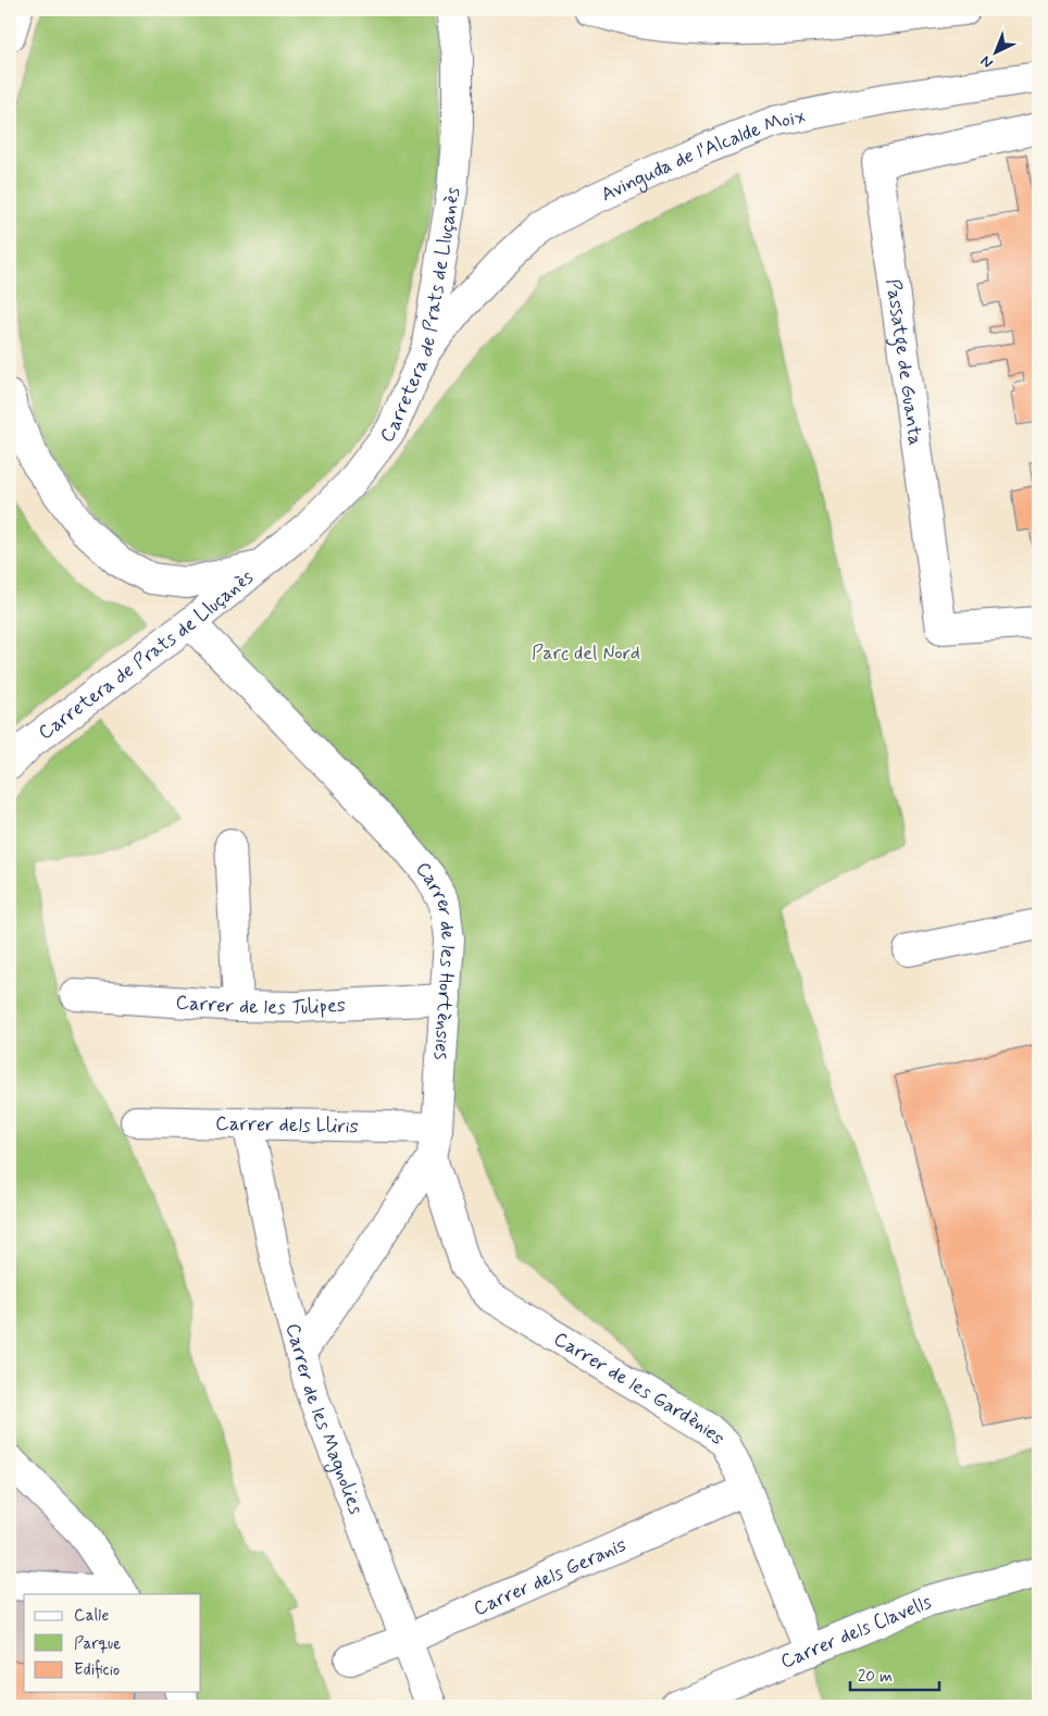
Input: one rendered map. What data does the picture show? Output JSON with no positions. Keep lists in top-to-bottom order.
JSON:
{
  "streets": {
    "street": [
      "Avinguda de l'Alcalde Moix",
      "Carretera de Prats de Lluçanès",
      "Passatge de Guanta",
      "Carrer de les Hortènsies",
      "Carrer de les Tulipes",
      "Carrer dels Lliris",
      "Carrer de les Gardènies",
      "Carrer de les Magnolies",
      "Carrer dels Geranis",
      "Carrer dels Clavells"
    ]
  },
  "crossings": [
    ["Avinguda de l'Alcalde Moix", "Carretera de Prats de Lluçanès"],
    ["Carretera de Prats de Lluçanès", "Carrer de les Hortènsies"],
    ["Carrer de les Hortènsies", "Carrer de les Tulipes"],
    ["Carrer de les Hortènsies", "Carrer dels Lliris"],
    ["Carrer de les Hortènsies", "Carrer de les Gardènies"],
    ["Carrer de les Hortènsies", "Carrer de les Magnolies"],
    ["Carrer dels Lliris", "Carrer de les Magnolies"],
    ["Carrer de les Gardènies", "Carrer dels Geranis"],
    ["Carrer de les Gardènies", "Carrer dels Clavells"],
    ["Carrer de les Magnolies", "Carrer dels Geranis"]
  ],
  "parks": ["Parc del Nord"],
  "legend": ["Calle", "Parque", "Edificio"],
  "scale_bar": "20 m",
  "north": "bottom left"
}
